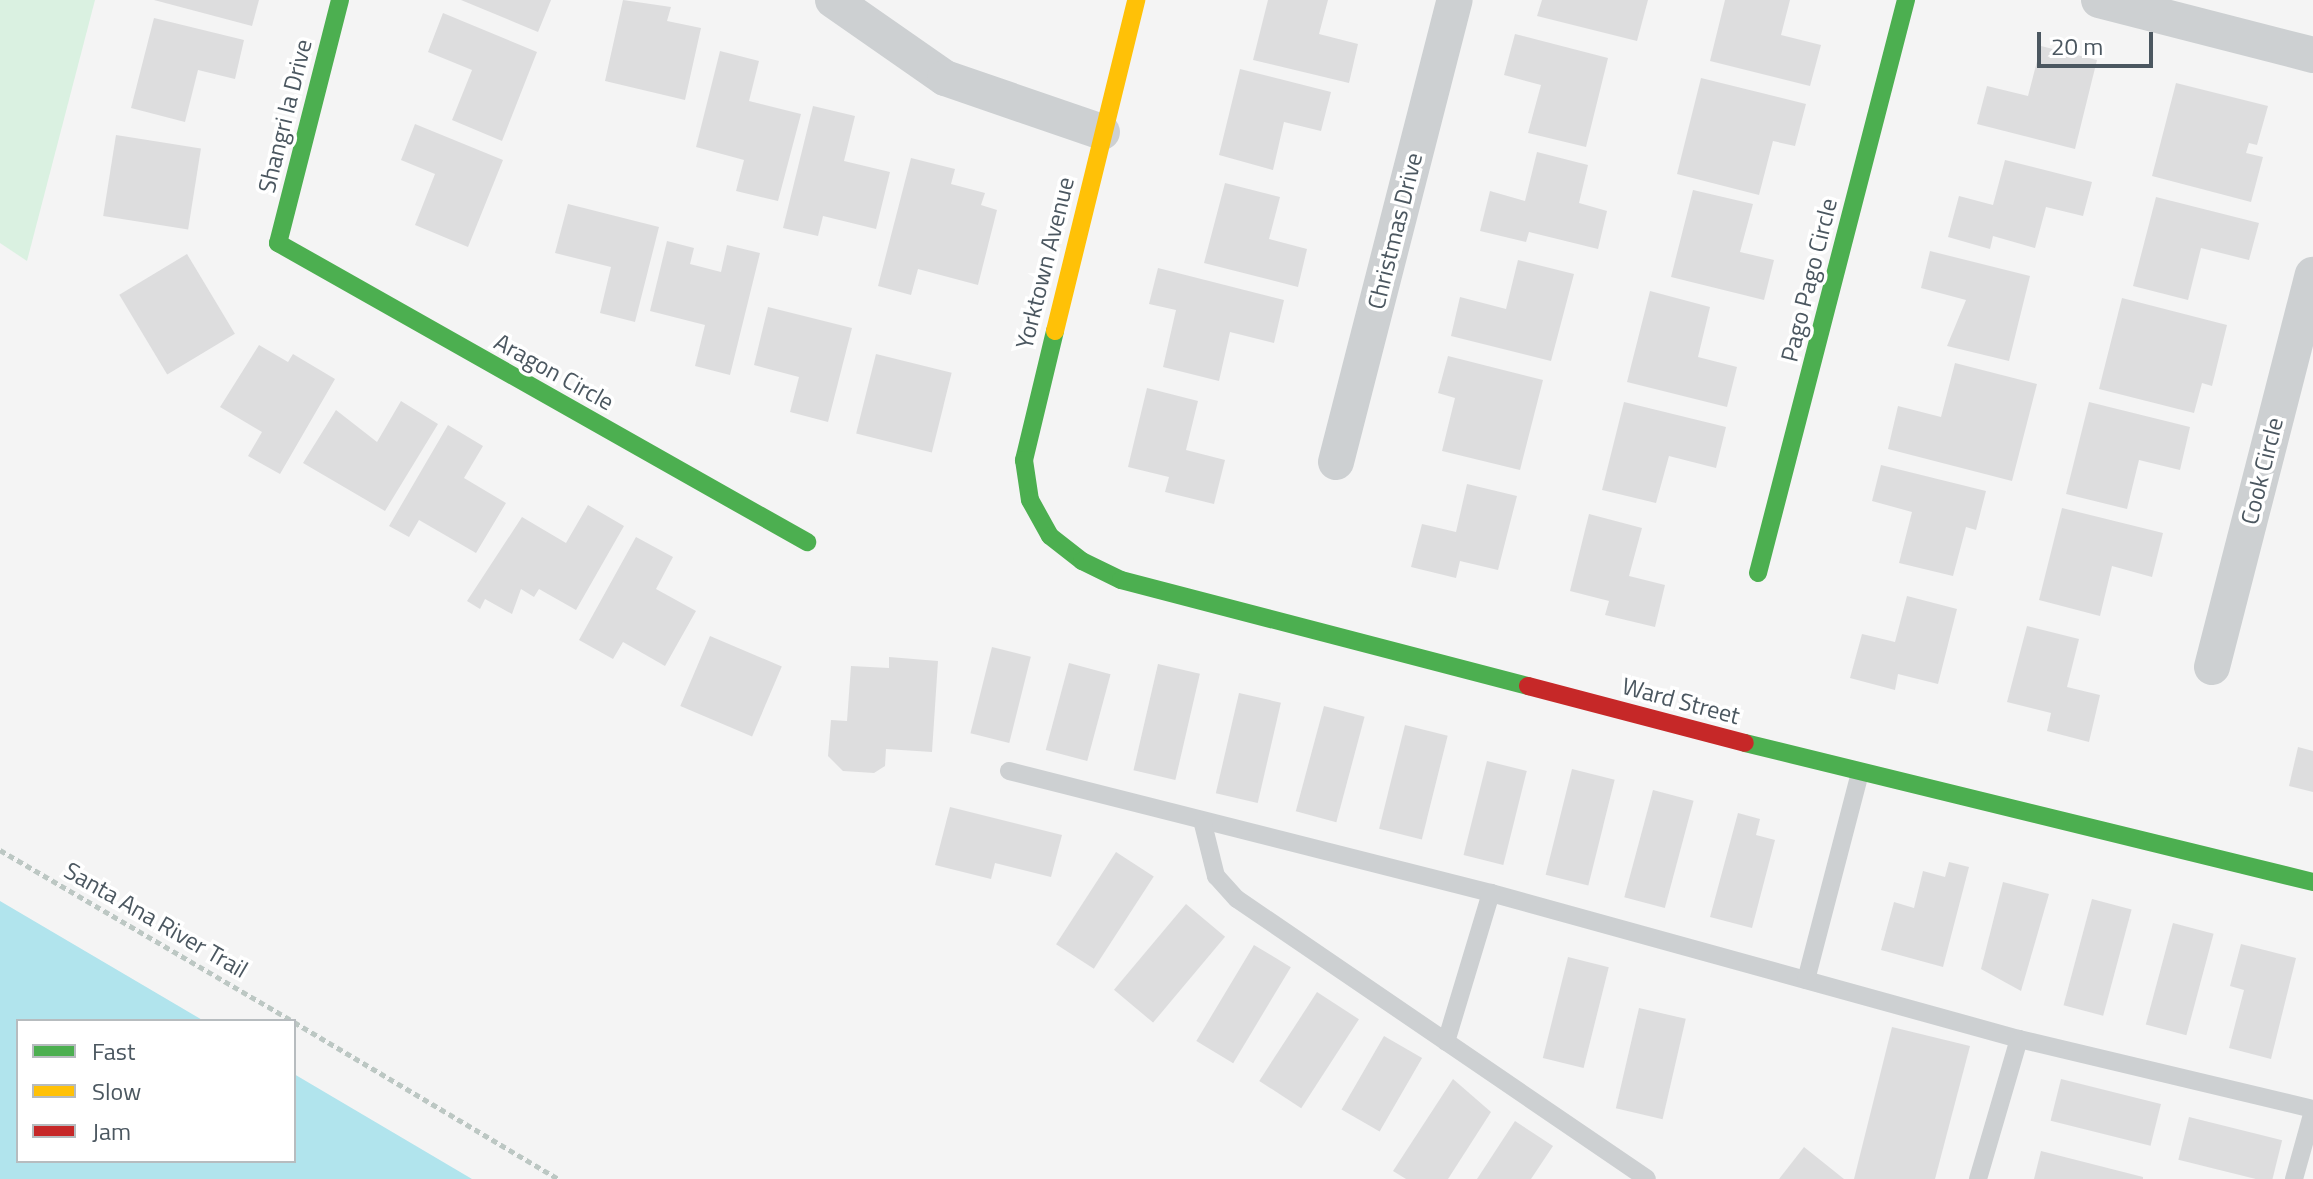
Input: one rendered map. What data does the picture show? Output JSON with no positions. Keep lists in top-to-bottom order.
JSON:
{
  "streets": {
    "street": [
      "Shangri la Drive",
      "Christmas Drive",
      "Yorktown Avenue",
      "Pago Pago Circle",
      "Aragon Circle",
      "Cook Circle",
      "Ward Street"
    ],
    "path": ["Santa Ana River Trail"]
  },
  "crossings": [
    ["Shangri la Drive", "Aragon Circle"],
    ["Yorktown Avenue", "Ward Street"]
  ],
  "legend": ["Fast", "Slow", "Jam"],
  "scale_bar": "20 m"
}
